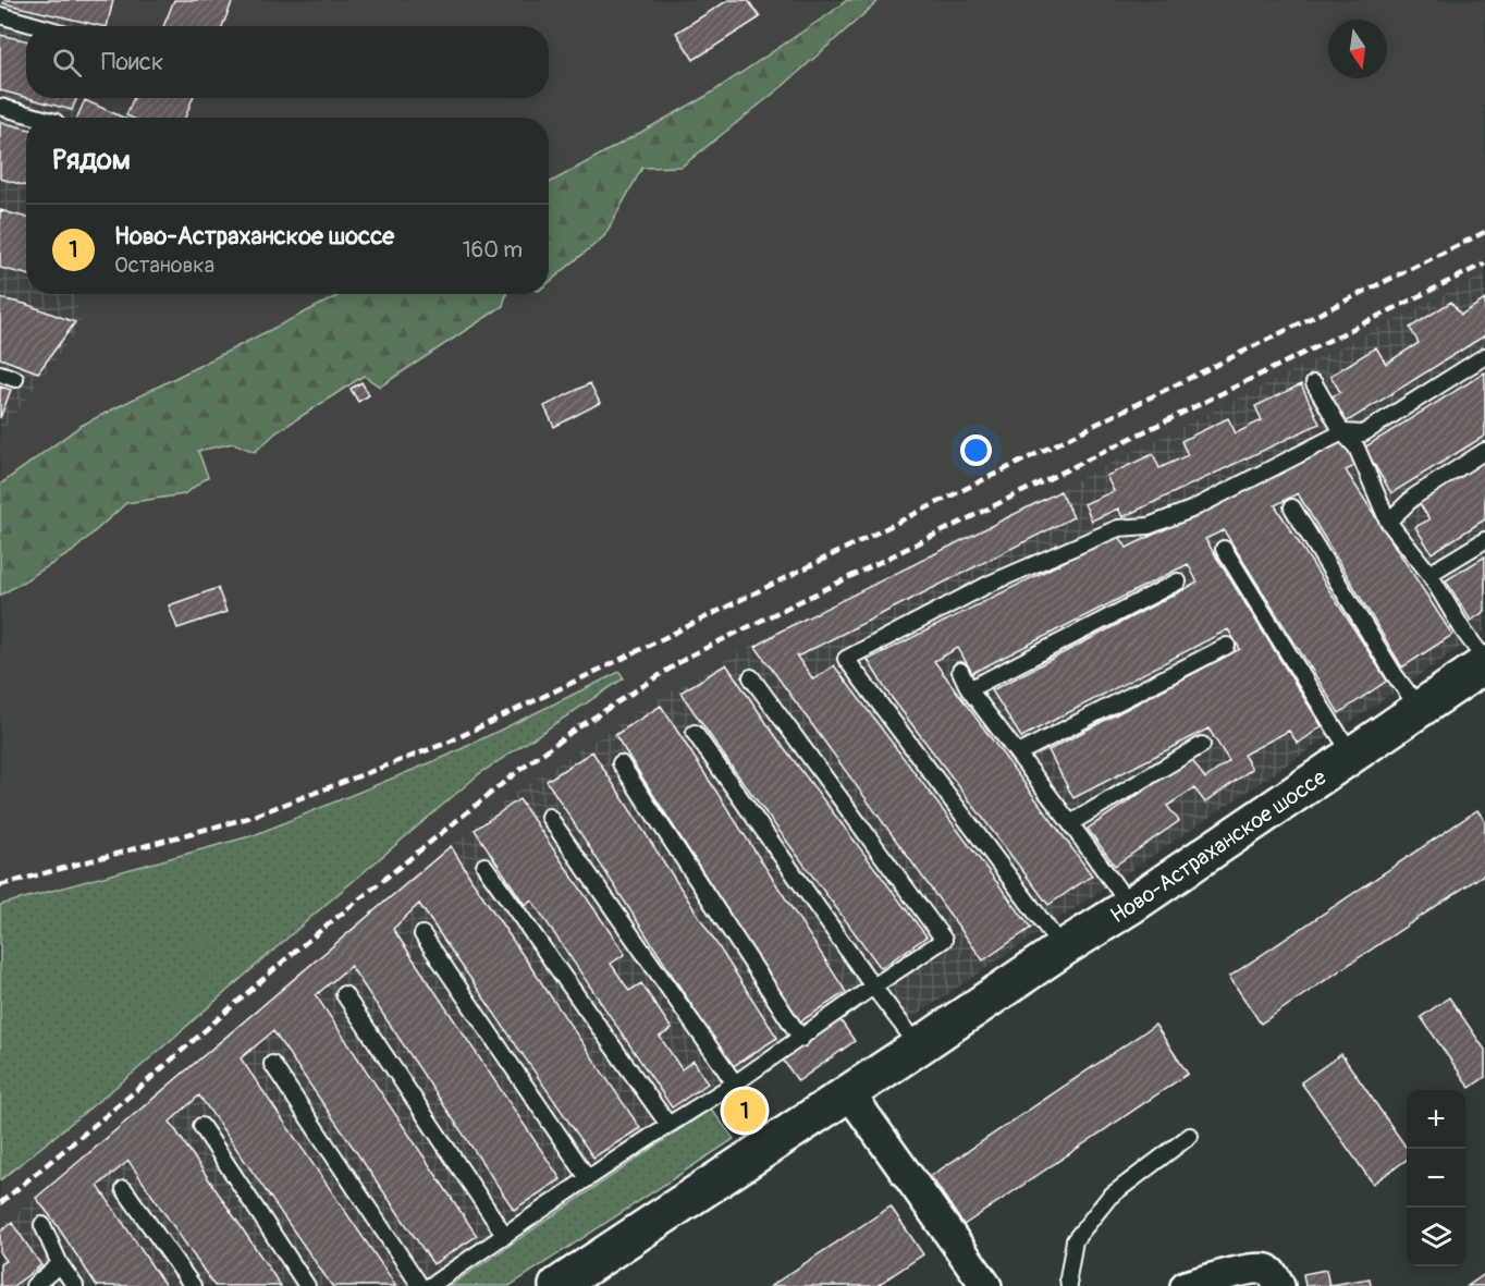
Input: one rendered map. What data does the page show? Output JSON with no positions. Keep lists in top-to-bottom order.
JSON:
{
  "streets": {
    "main road": ["Ново-Астраханское шоссе"]
  },
  "north": "bottom",
  "page": {
    "search": "Поиск",
    "heading": "Рядом",
    "list": [
      {
        "mark": "1",
        "name": "Ново-Астраханское шоссе",
        "note": "Остановка",
        "value": "160 m"
      }
    ],
    "pins": "1",
    "map_buttons": ["+", "−"]
  }
}
